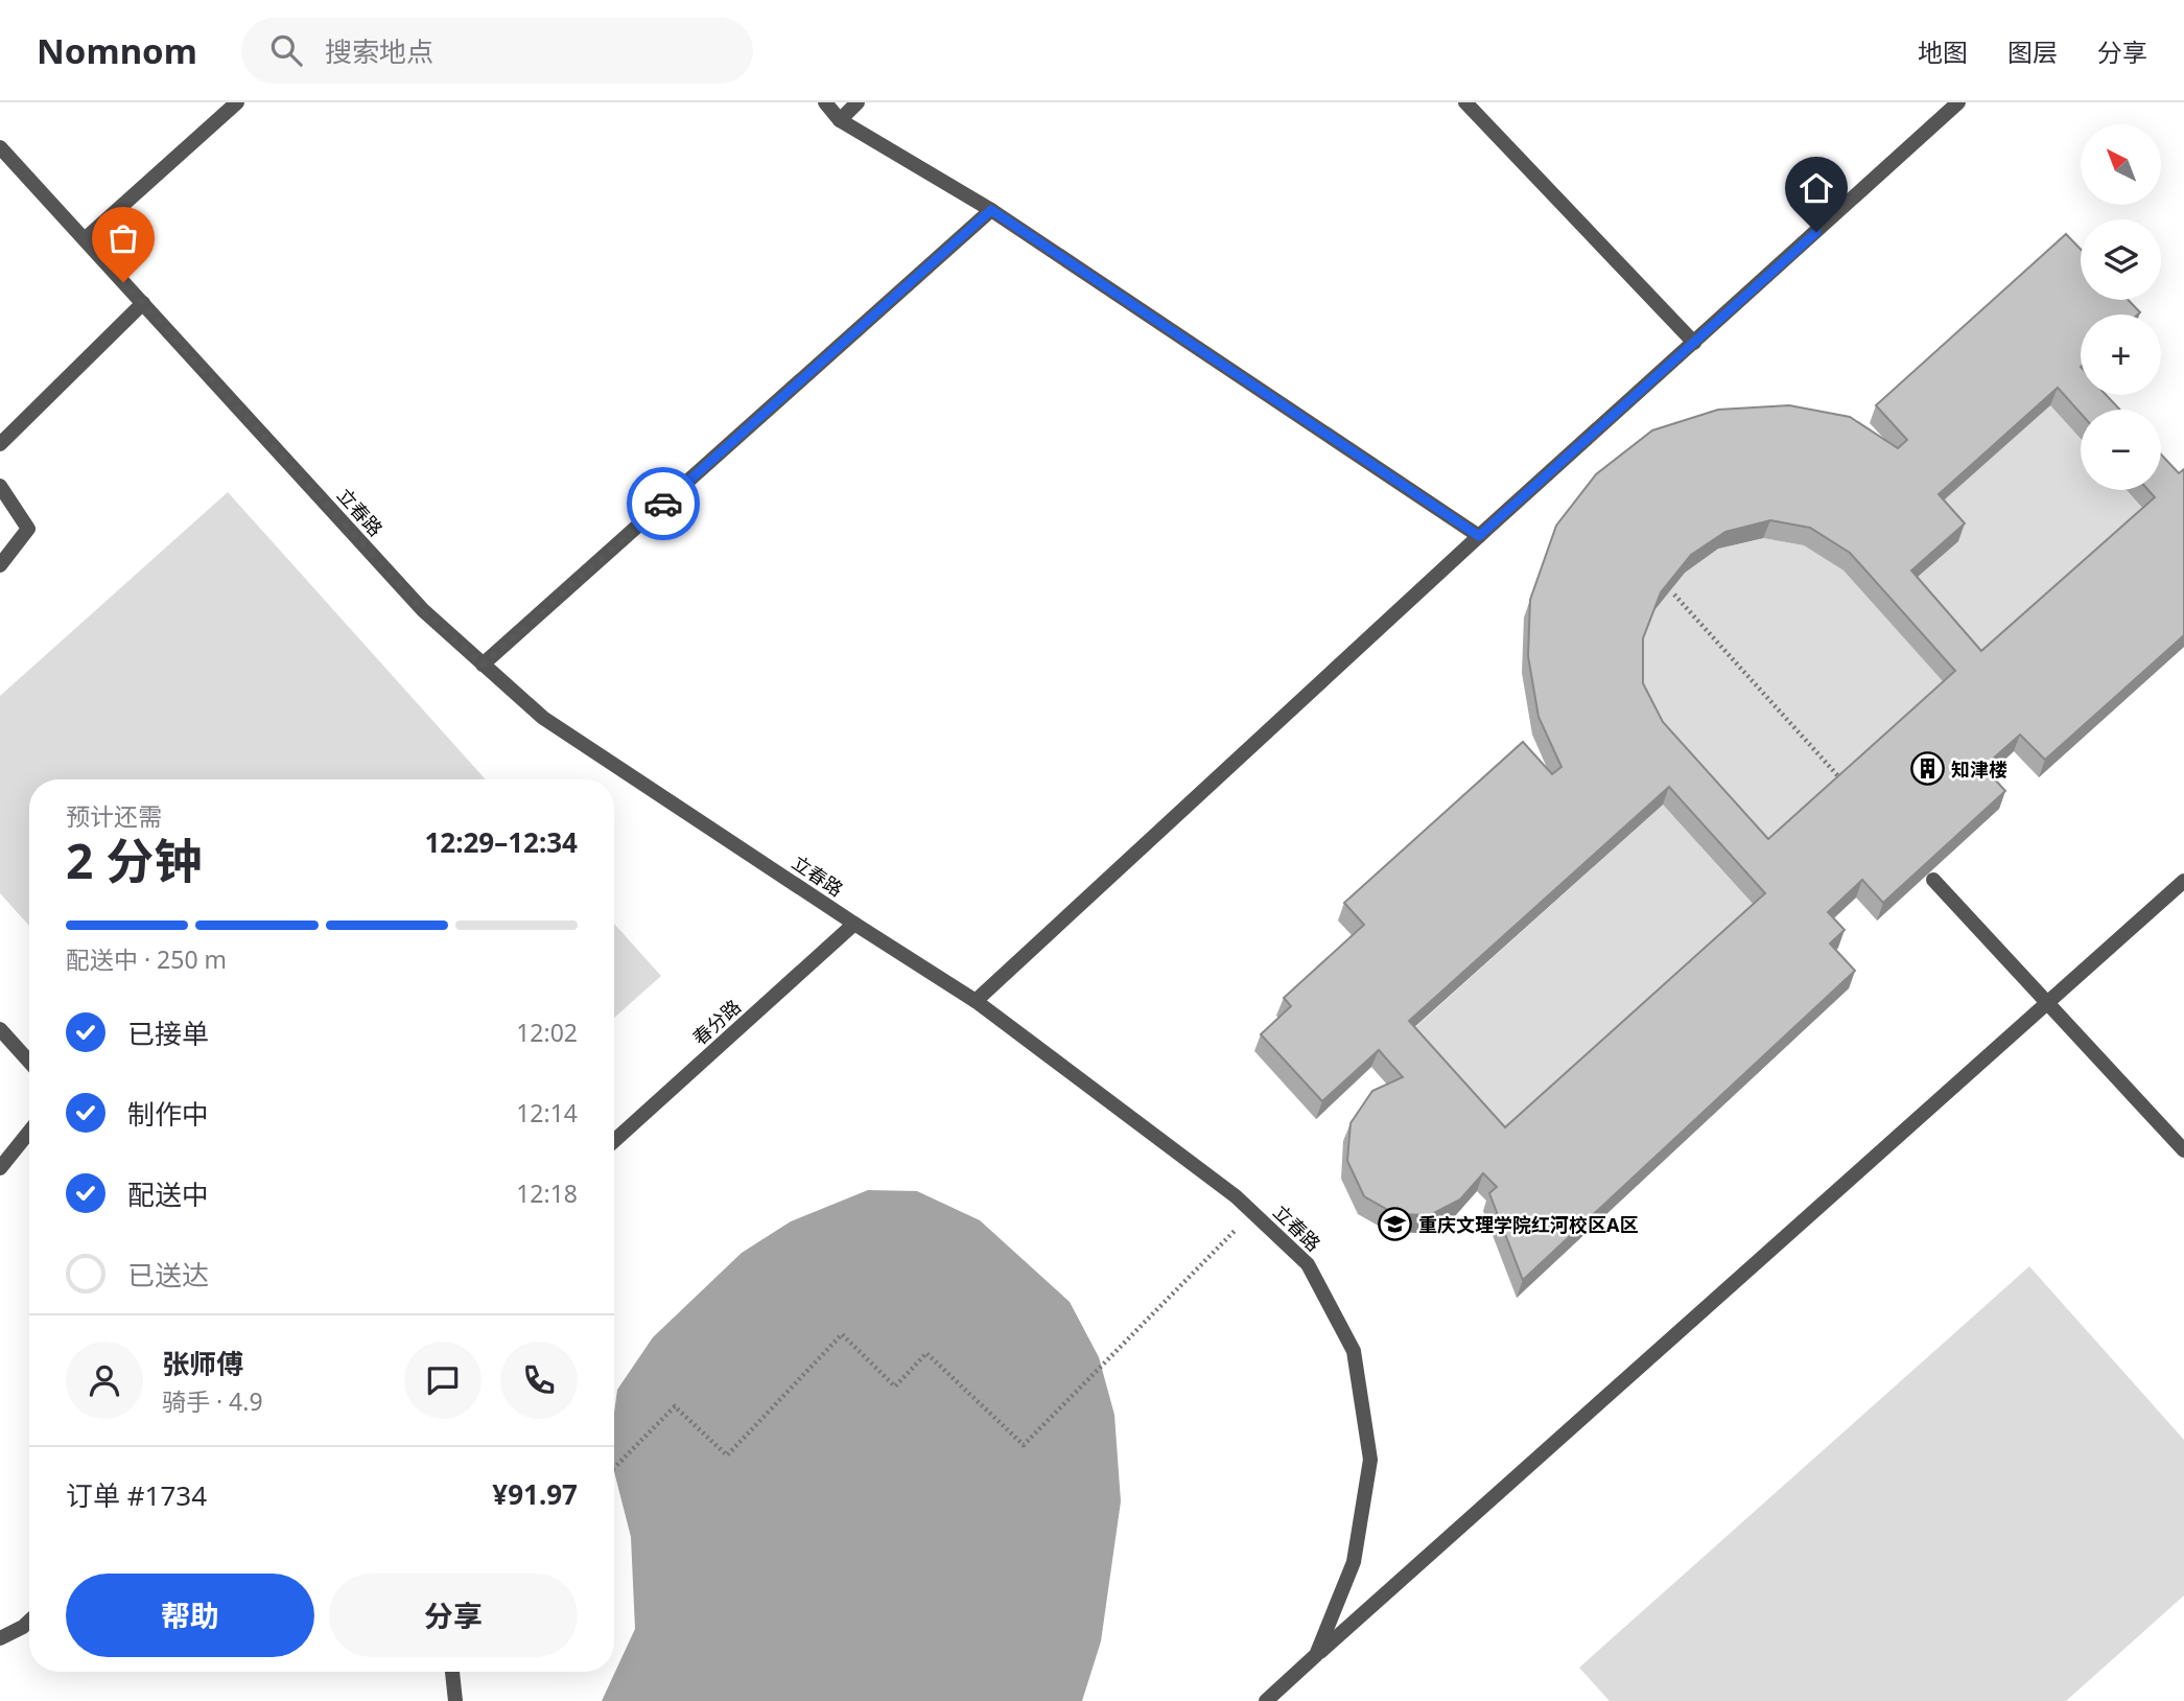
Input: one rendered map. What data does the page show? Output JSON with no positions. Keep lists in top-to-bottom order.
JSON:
{
  "streets": {
    "street": ["立春路", "春分路"]
  },
  "crossings": [
    ["立春路", "春分路"]
  ],
  "places": {
    "building": ["知津楼"],
    "school or university": ["重庆文理学院红河校区A区"]
  },
  "north": "top left",
  "page": {
    "header": "Nomnom",
    "search": "搜索地点",
    "nav": ["地图", "图层", "分享"],
    "map_buttons": ["+", "−"],
    "heading": ["2 分钟", "预计还需", "12:29–12:34"],
    "panel": [
      "张师傅",
      "骑手 · 4.9",
      "订单 #1734",
      "¥91.97"
    ],
    "bar": "配送中 · 250 m",
    "list": [
      ["已接单", "12:02"],
      ["制作中", "12:14"],
      ["配送中", "12:18"],
      "已送达"
    ],
    "buttons": ["帮助", "分享"]
  }
}
